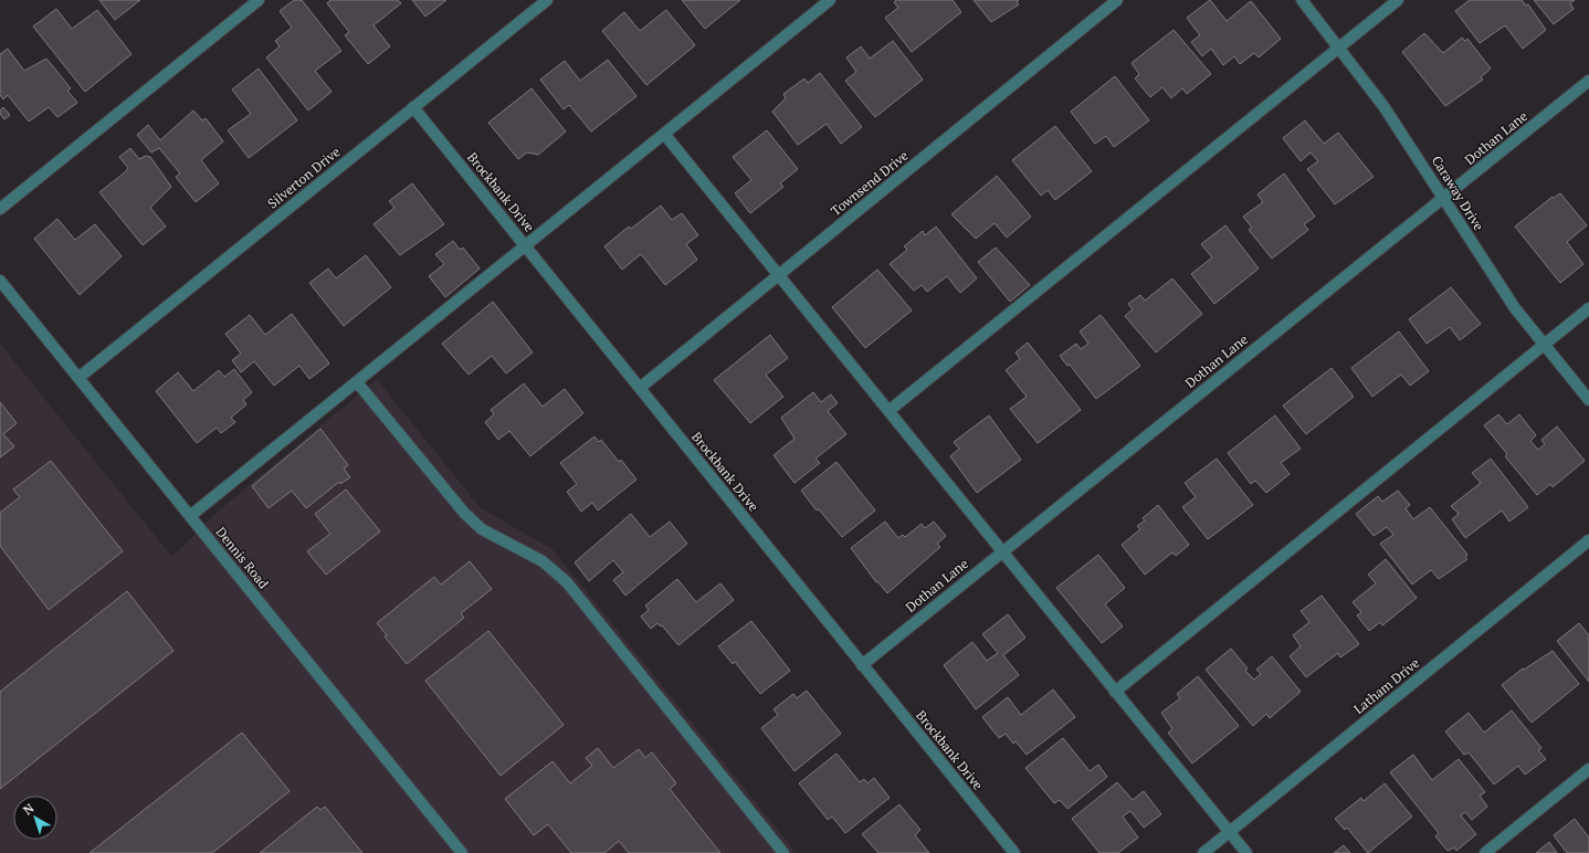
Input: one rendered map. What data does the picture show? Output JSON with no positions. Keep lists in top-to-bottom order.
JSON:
{
  "streets": {
    "street": [
      "Dothan Lane",
      "Silverton Drive",
      "Townsend Drive",
      "Brockbank Drive",
      "Caraway Drive",
      "Dennis Road",
      "Latham Drive"
    ]
  },
  "crossings": [
    ["Dothan Lane", "Brockbank Drive"],
    ["Dothan Lane", "Caraway Drive"],
    ["Silverton Drive", "Brockbank Drive"],
    ["Silverton Drive", "Dennis Road"],
    ["Townsend Drive", "Brockbank Drive"]
  ],
  "north": "top left"
}
